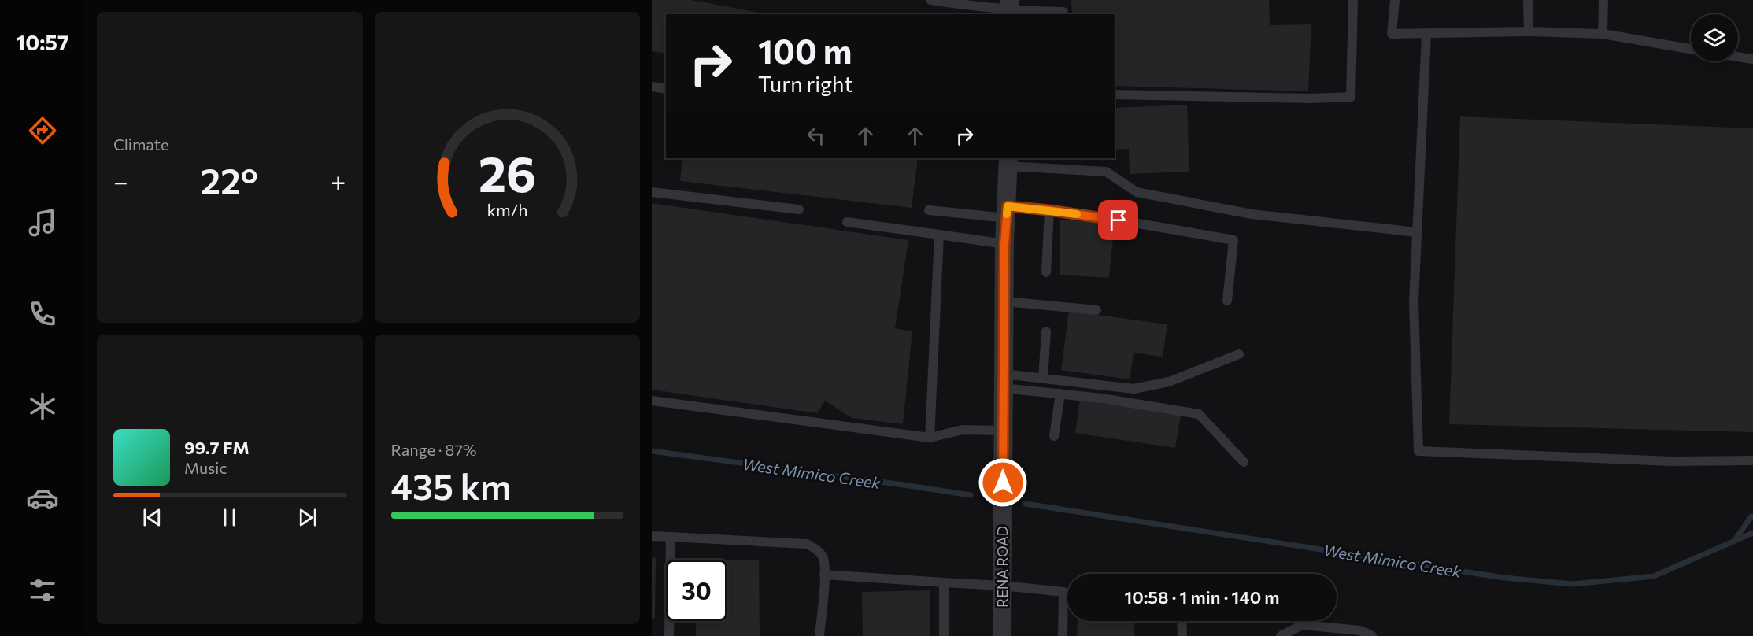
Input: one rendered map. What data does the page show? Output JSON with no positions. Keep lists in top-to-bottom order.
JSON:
{
  "streets": {
    "street": ["RENA ROAD"]
  },
  "water": ["West Mimico Creek"],
  "page": {
    "tabs": "10:57",
    "tile": [
      "Climate",
      ["Range · 87%", "435 km"]
    ],
    "turn": ["100 m", "Turn right"],
    "heat": ["−", "22°", "+"],
    "song": ["99.7 FM", "Music"],
    "limit": "30",
    "trip": "10:58 · 1 min · 140 m",
    "gauge": ["26", "km/h"]
  }
}
